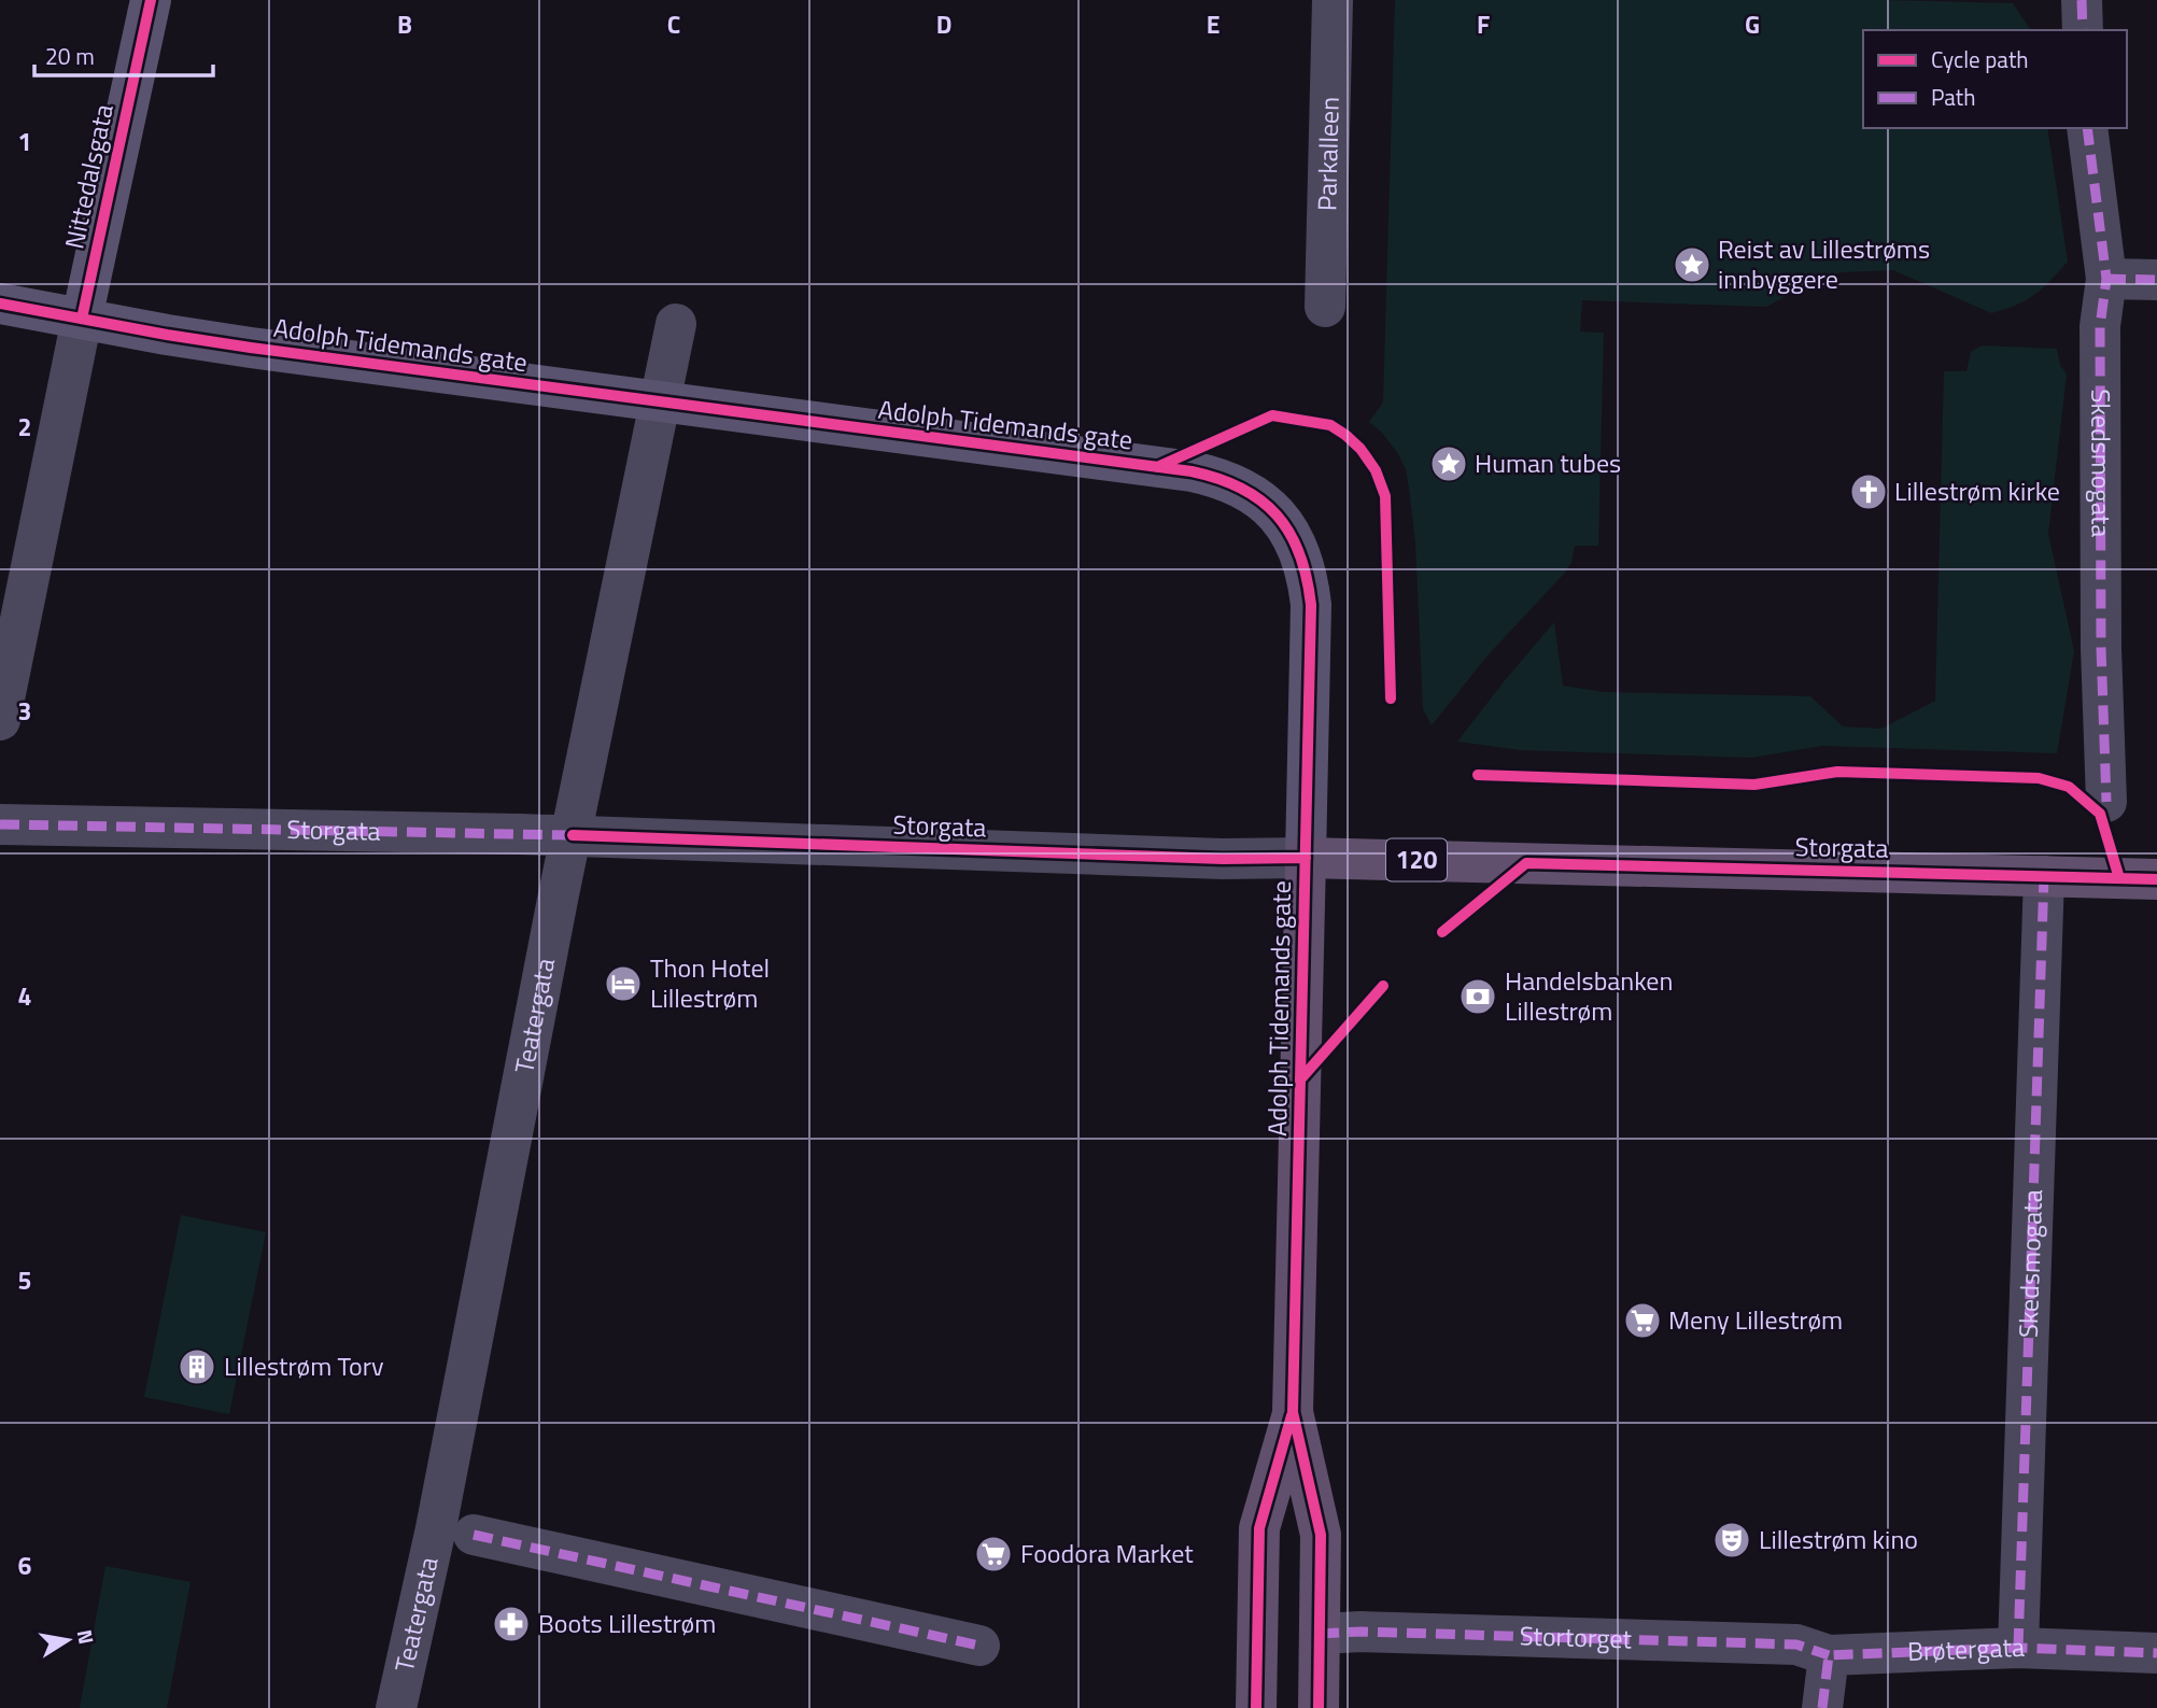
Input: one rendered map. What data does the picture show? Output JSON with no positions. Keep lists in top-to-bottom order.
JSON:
{
  "streets": {
    "main road": [
      "Nittedalsgata",
      "Adolph Tidemands gate",
      "Storgata",
      "120"
    ],
    "street": [
      "Parkalleen",
      "Skedsmogata",
      "Teatergata",
      "Stortorget",
      "Brøtergata"
    ]
  },
  "crossings": [
    ["Nittedalsgata", "Adolph Tidemands gate"],
    ["Adolph Tidemands gate", "Storgata"],
    ["Adolph Tidemands gate", "Teatergata"],
    ["Adolph Tidemands gate", "Stortorget"],
    ["Skedsmogata", "Storgata"],
    ["Skedsmogata", "Brøtergata"],
    ["Storgata", "Teatergata"],
    ["Stortorget", "Brøtergata"]
  ],
  "places": {
    "place": ["Reist av Lillestrøms innbyggere", "Human tubes"],
    "church": ["Lillestrøm kirke"],
    "hotel": ["Thon Hotel Lillestrøm"],
    "bank": ["Handelsbanken Lillestrøm"],
    "supermarket": ["Meny Lillestrøm", "Foodora Market"],
    "building": ["Lillestrøm Torv"],
    "theatre": ["Lillestrøm kino"],
    "pharmacy": ["Boots Lillestrøm"]
  },
  "legend": ["Cycle path", "Path"],
  "scale_bar": "20 m",
  "north": "right",
  "grid": {
    "columns": [
      "B",
      "C",
      "D",
      "E",
      "F",
      "G"
    ],
    "rows": [
      "1",
      "2",
      "3",
      "4",
      "5",
      "6"
    ]
  }
}
